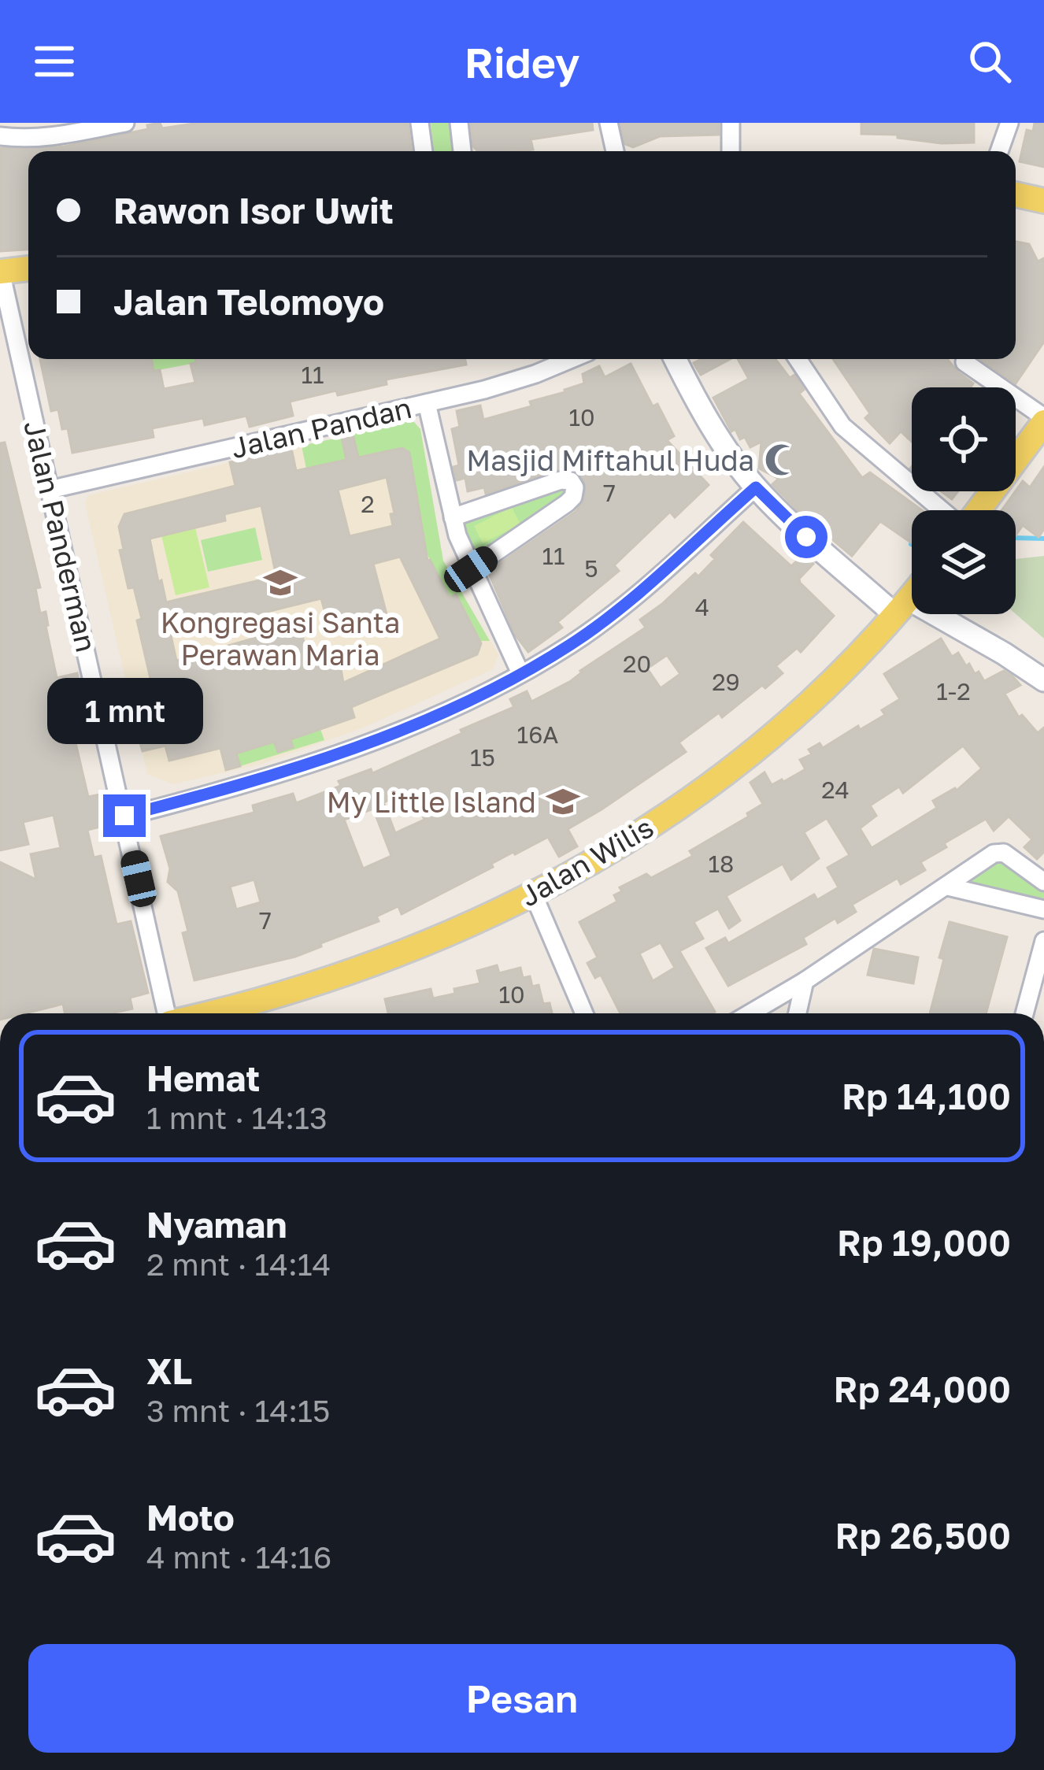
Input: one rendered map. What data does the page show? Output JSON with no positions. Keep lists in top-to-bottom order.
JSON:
{
  "streets": {
    "main road": ["Jalan Wilis"],
    "street": ["Jalan Pandan", "Jalan Panderman"]
  },
  "crossings": [
    ["Jalan Pandan", "Jalan Panderman"]
  ],
  "places": {
    "mosque": ["Masjid Miftahul Huda"],
    "school or university": ["Kongregasi Santa Perawan Maria", "My Little Island"]
  },
  "house_numbers": [
    "11",
    "10",
    "7",
    "2",
    "11",
    "5",
    "4",
    "20",
    "29",
    "1-2",
    "16A",
    "15",
    "24",
    "18",
    "7",
    "10"
  ],
  "page": {
    "header": "Ridey",
    "banner": ["Rawon Isor Uwit", "Jalan Telomoyo"],
    "bubble": "1 mnt",
    "list": [
      {
        "name": "Hemat",
        "note": "1 mnt · 14:13",
        "value": "Rp 14,100"
      },
      {
        "name": "Nyaman",
        "note": "2 mnt · 14:14",
        "value": "Rp 19,000"
      },
      {
        "name": "XL",
        "note": "3 mnt · 14:15",
        "value": "Rp 24,000"
      },
      {
        "name": "Moto",
        "note": "4 mnt · 14:16",
        "value": "Rp 26,500"
      }
    ],
    "buttons": "Pesan"
  }
}
